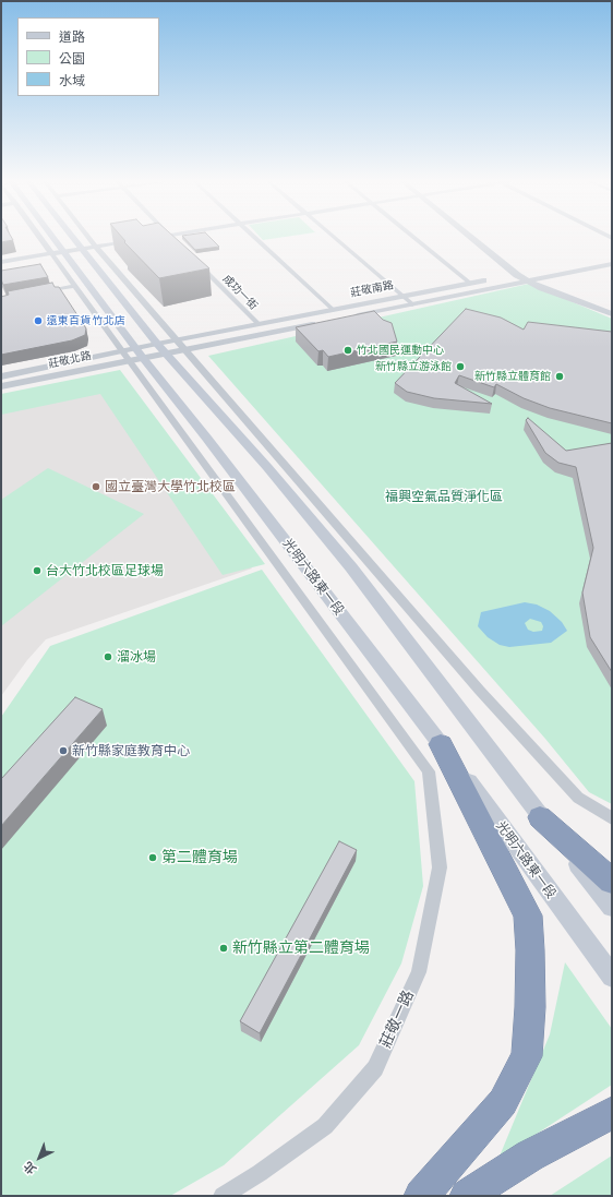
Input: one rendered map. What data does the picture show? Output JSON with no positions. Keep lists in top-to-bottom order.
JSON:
{
  "streets": {
    "main road": ["光明六路東一段"],
    "street": [
      "莊敬南路",
      "成功一街",
      "莊敬北路",
      "莊敬一路"
    ]
  },
  "crossings": [
    ["莊敬南路", "成功一街"],
    ["莊敬南路", "莊敬北路"],
    ["莊敬南路", "光明六路東一段"],
    ["莊敬北路", "光明六路東一段"],
    ["光明六路東一段", "莊敬一路"]
  ],
  "parks": ["福興空氣品質淨化區"],
  "places": [
    "遠東百貨 竹北店",
    "竹北國民運動中心",
    "新竹縣立游泳館",
    "新竹縣立體育館",
    "國立臺灣大學竹北校區",
    "台大竹北校區足球場",
    "溜冰場",
    "新竹縣家庭教育中心",
    "第二體育場",
    "新竹縣立第二體育場"
  ],
  "legend": ["道路", "公園", "水域"],
  "north": "bottom left"
}
